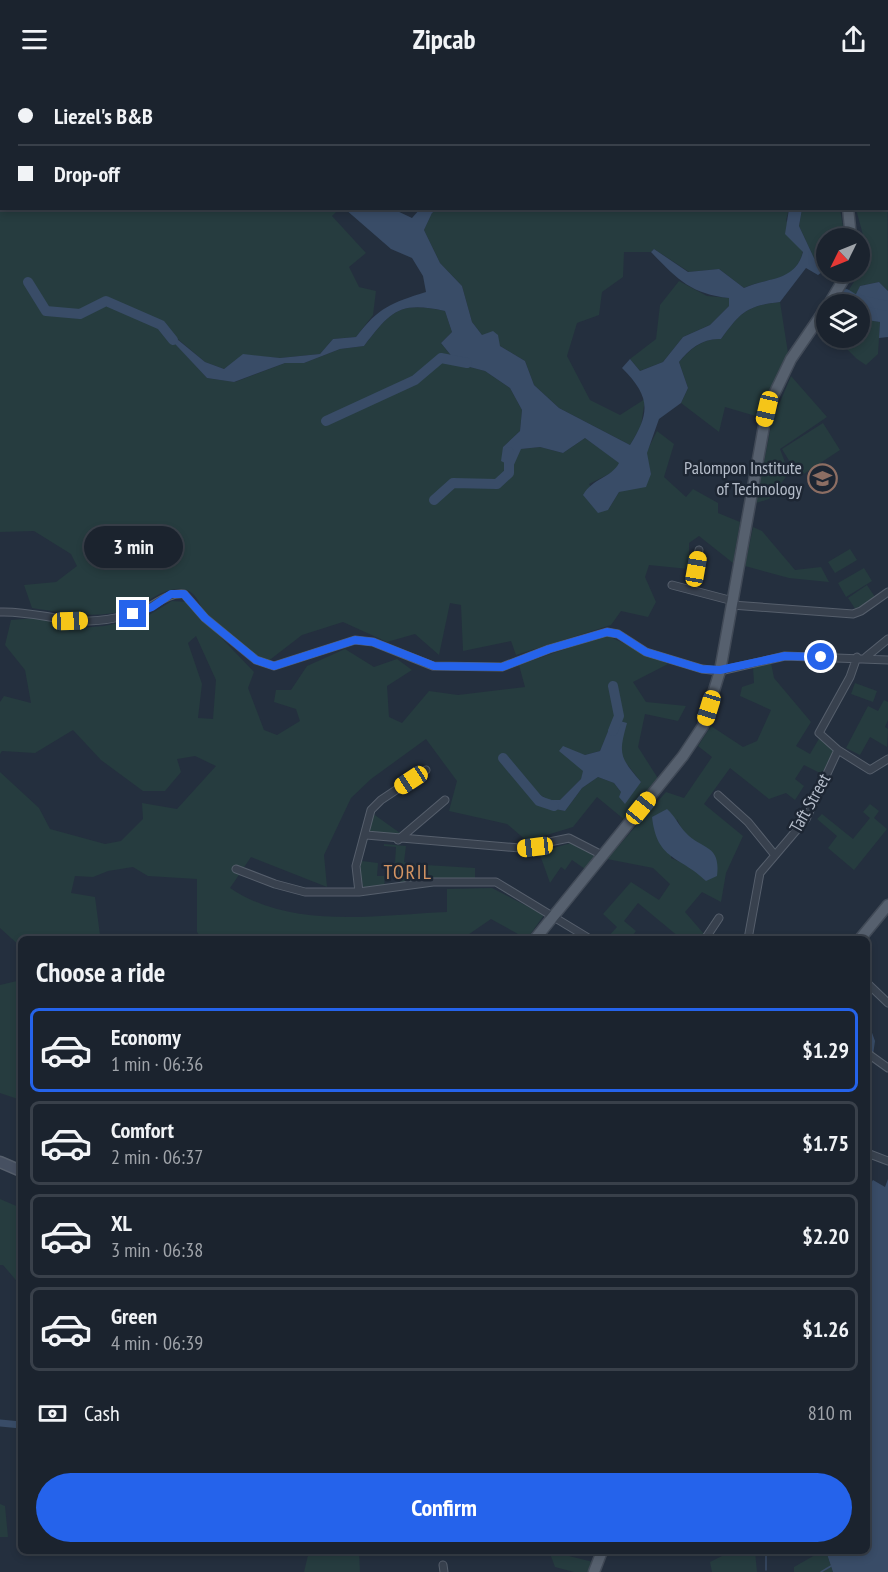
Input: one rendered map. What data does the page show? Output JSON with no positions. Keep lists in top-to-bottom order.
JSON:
{
  "streets": {
    "street": ["Taft Street"]
  },
  "districts": ["TORIL"],
  "places": {
    "school or university": ["Palompon Institute of Technology"]
  },
  "north": "bottom left",
  "page": {
    "header": "Zipcab",
    "banner": ["Liezel's B&B", "Drop-off"],
    "bubble": "3 min",
    "heading": "Choose a ride",
    "list": [
      {
        "name": "Economy",
        "note": "1 min · 06:36",
        "value": "$1.29"
      },
      {
        "name": "Comfort",
        "note": "2 min · 06:37",
        "value": "$1.75"
      },
      {
        "name": "XL",
        "note": "3 min · 06:38",
        "value": "$2.20"
      },
      {
        "name": "Green",
        "note": "4 min · 06:39",
        "value": "$1.26"
      }
    ],
    "pay": ["Cash", "810 m"],
    "buttons": "Confirm"
  }
}
